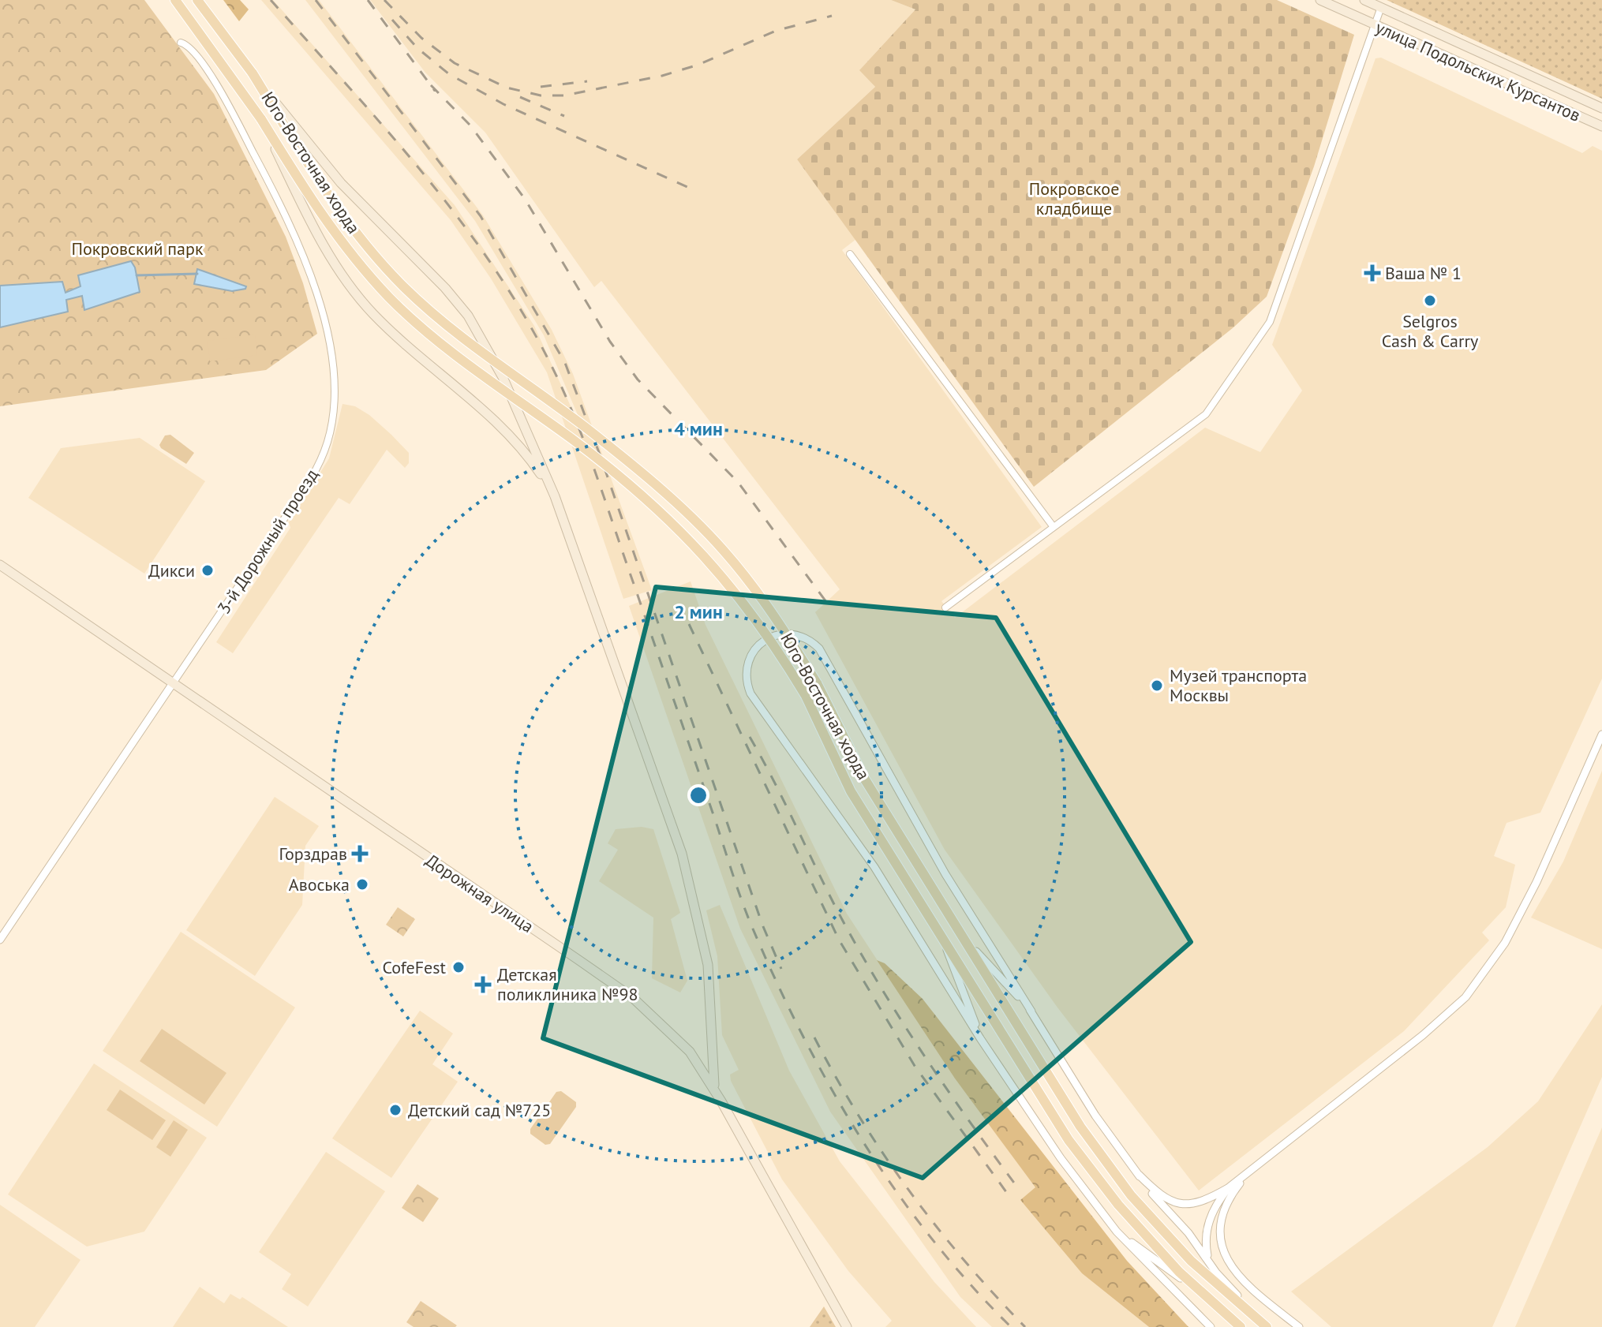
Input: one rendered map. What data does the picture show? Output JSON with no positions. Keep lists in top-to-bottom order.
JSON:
{
  "streets": {
    "main road": ["улица Подольских Курсантов", "Юго-Восточная хорда", "Дорожная улица"],
    "street": ["3-й Дорожный проезд"]
  },
  "crossings": [
    ["3-й Дорожный проезд", "Дорожная улица"]
  ],
  "parks": ["Покровское кладбище", "Покровский парк"],
  "places": {
    "health": ["Ваша № 1", "Горздрав", "Детская поликлиника №98"],
    "other": [
      "Selgros Cash & Carry",
      "Дикси",
      "Музей транспорта Москвы",
      "Авоська",
      "CofeFest",
      "Детский сад №725"
    ]
  },
  "rings": ["4 мин", "2 мин"]
}
